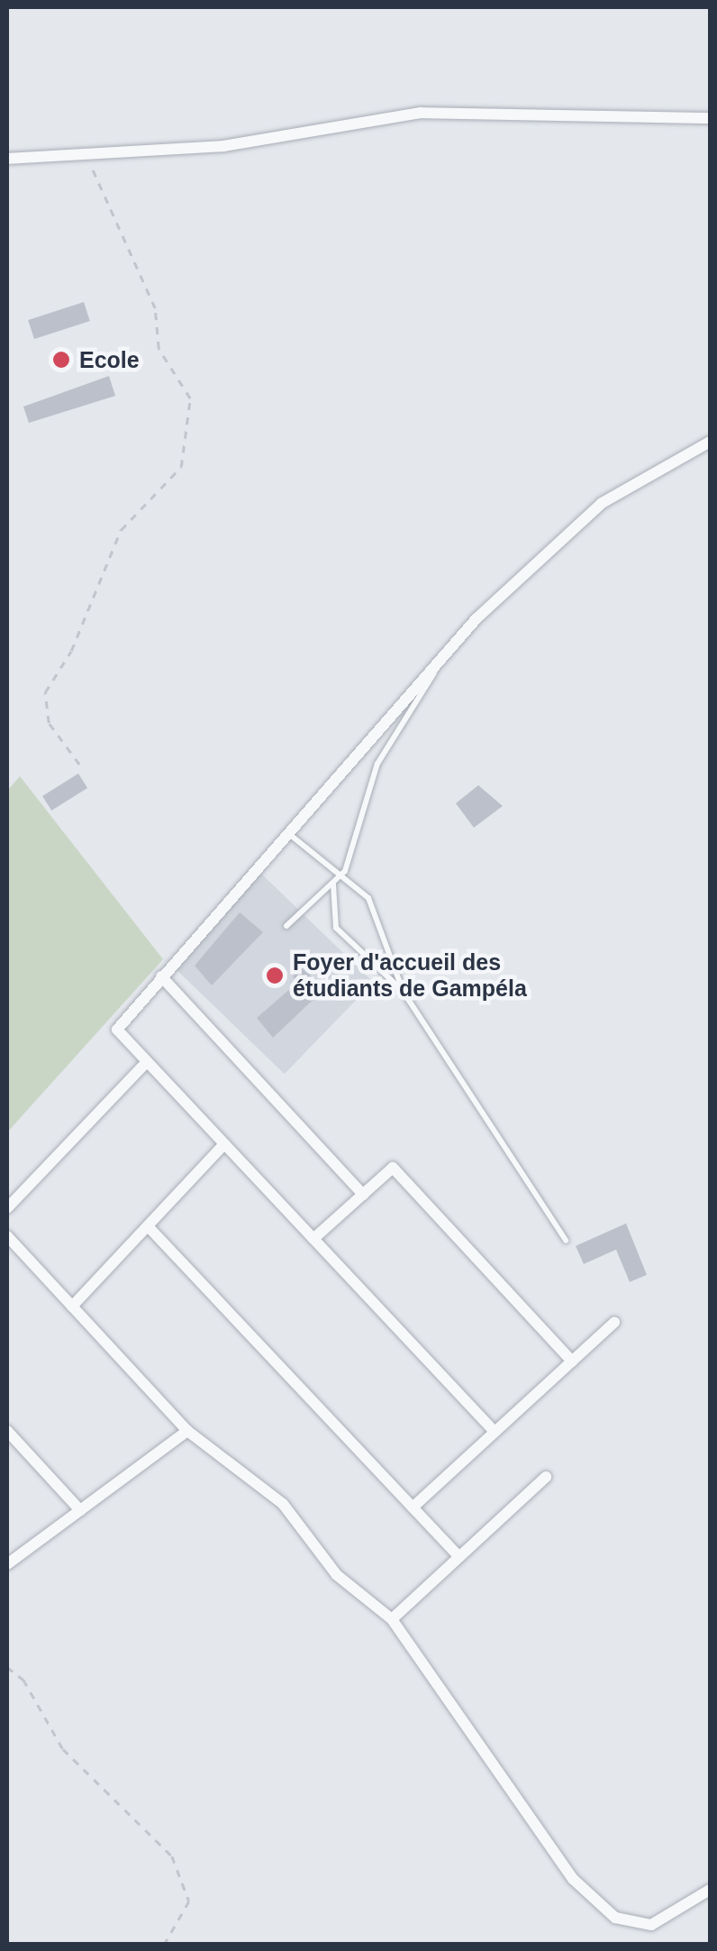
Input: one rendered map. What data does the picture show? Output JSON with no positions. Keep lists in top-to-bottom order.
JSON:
{
  "places": ["Ecole", "Foyer d'accueil des étudiants de Gampéla"]
}
